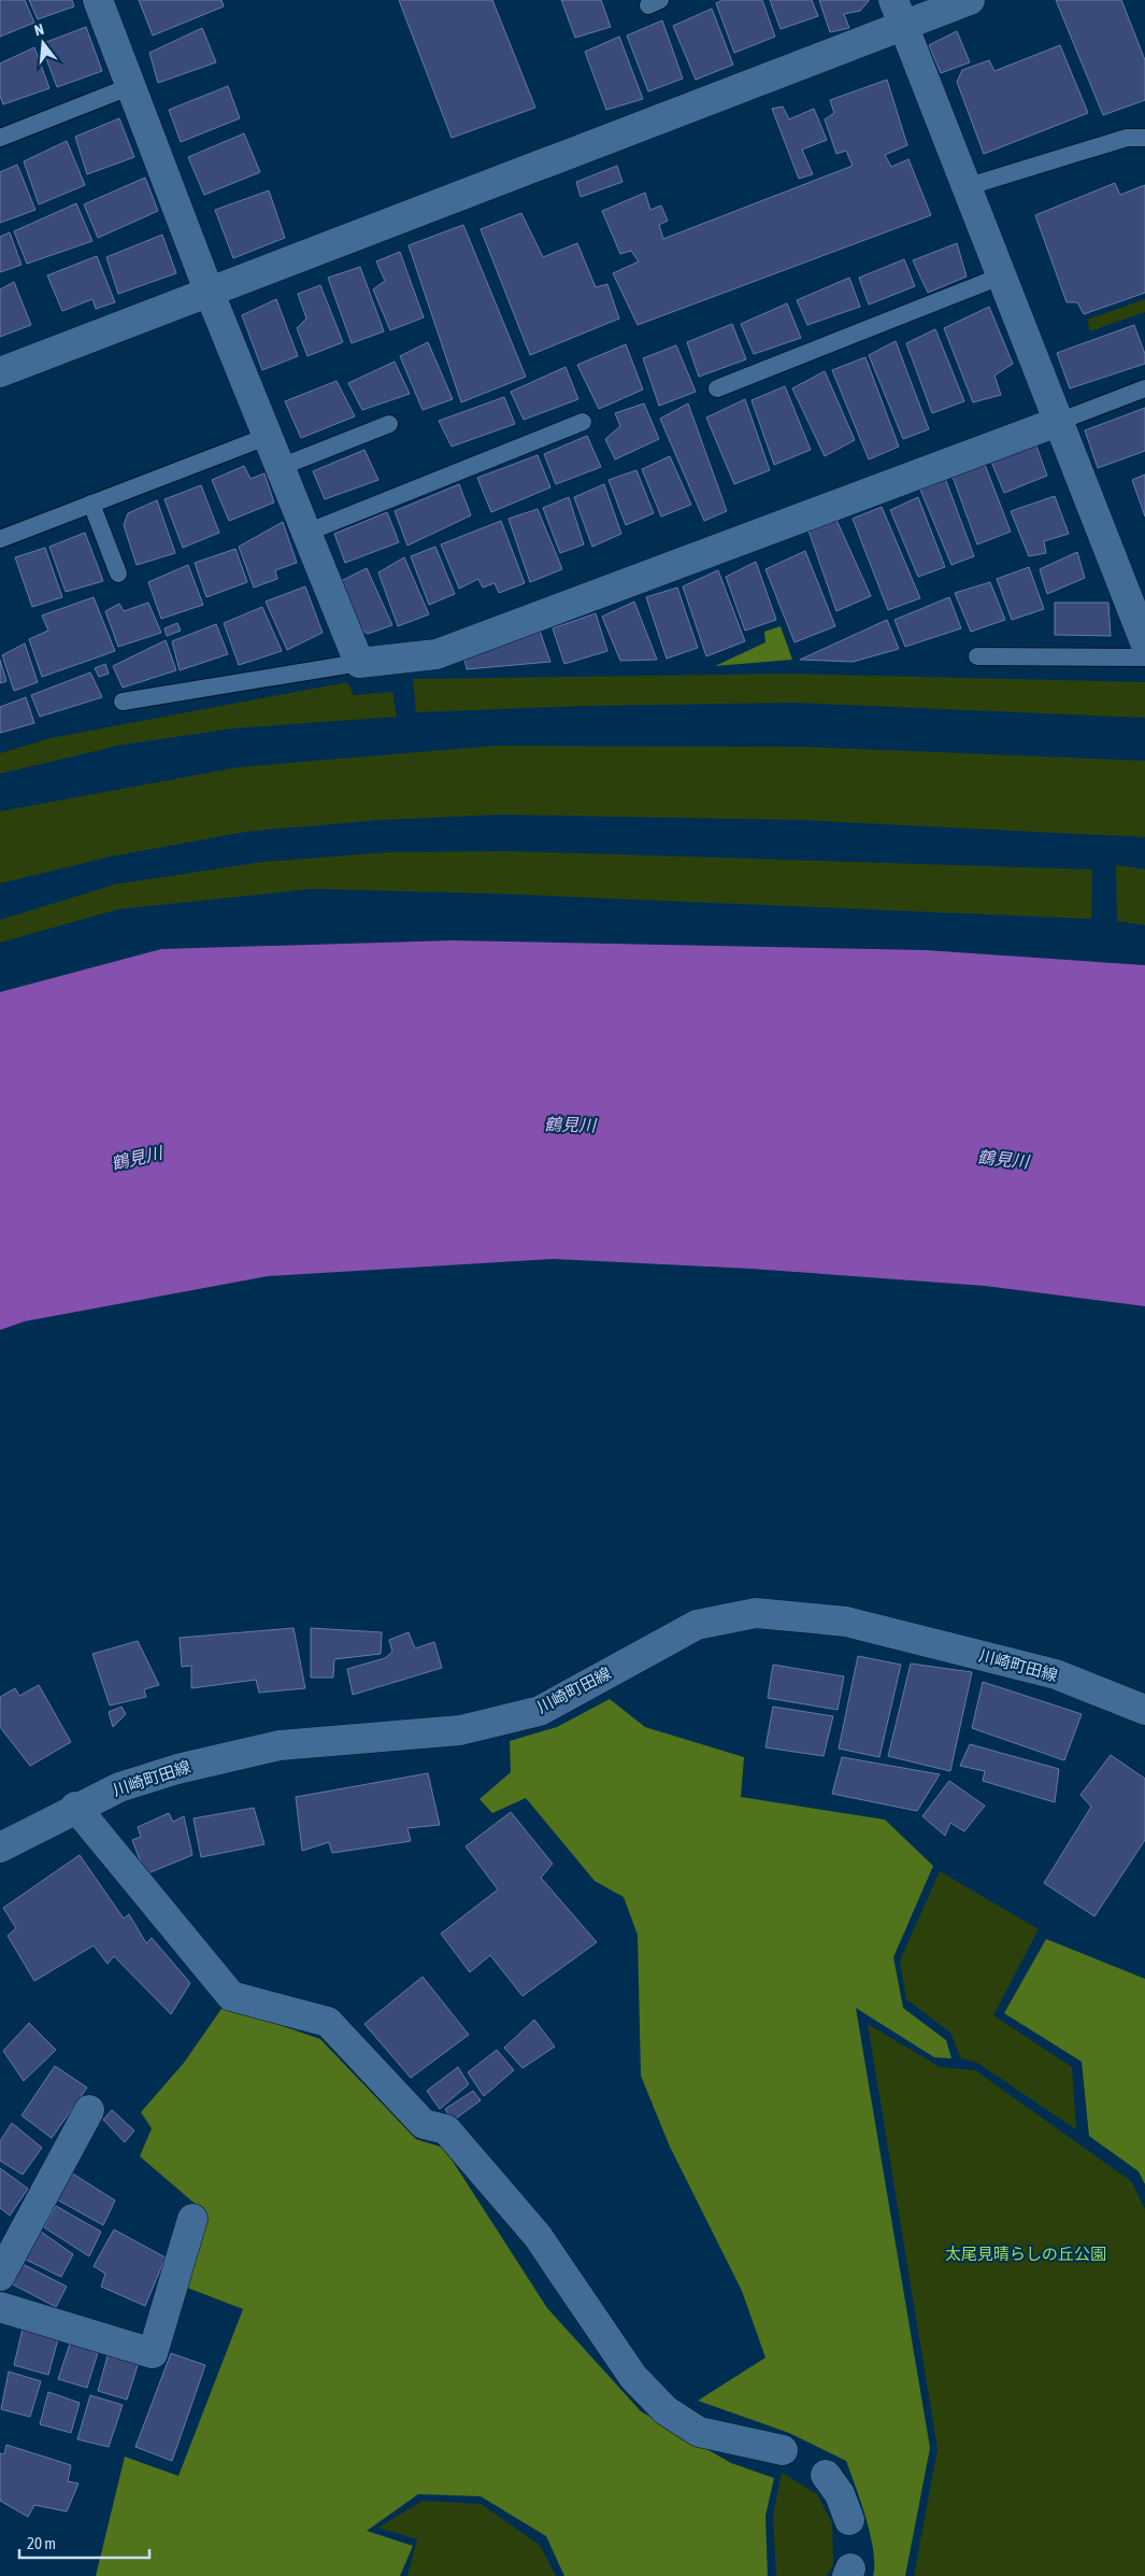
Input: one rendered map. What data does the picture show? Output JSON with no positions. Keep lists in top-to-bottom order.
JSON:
{
  "streets": {
    "street": ["川崎町田線"]
  },
  "water": ["鶴見川"],
  "parks": ["太尾見晴らしの丘公園"],
  "scale_bar": "20 m",
  "north": "top"
}
